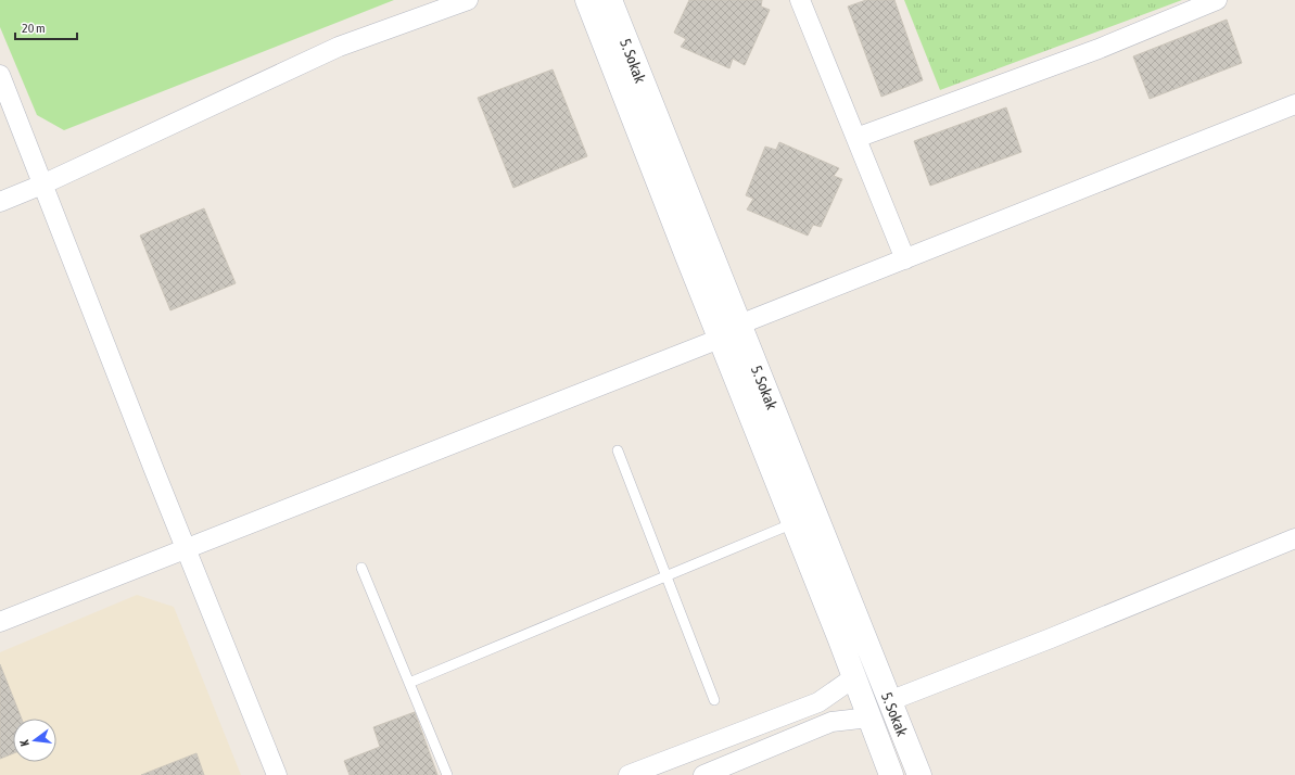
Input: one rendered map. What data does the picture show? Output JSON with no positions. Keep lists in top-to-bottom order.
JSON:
{
  "streets": {
    "street": ["5. Sokak"]
  },
  "scale_bar": "20 m",
  "north": "left"
}
